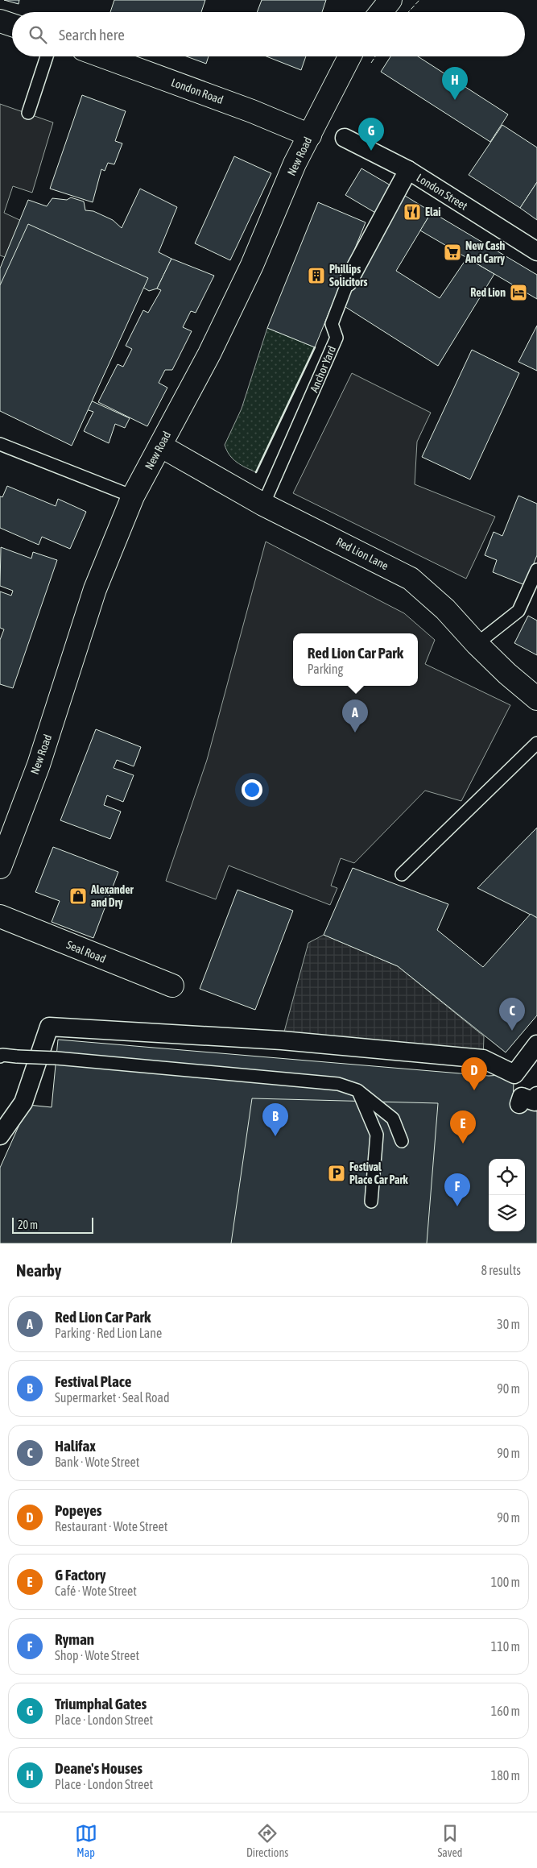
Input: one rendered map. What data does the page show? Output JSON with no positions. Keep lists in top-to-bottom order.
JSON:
{
  "streets": {
    "street": [
      "London Road",
      "New Road",
      "London Street",
      "Anchor Yard",
      "Red Lion Lane",
      "Seal Road"
    ]
  },
  "crossings": [
    ["London Road", "New Road"],
    ["New Road", "Red Lion Lane"],
    ["London Street", "Anchor Yard"],
    ["Anchor Yard", "Red Lion Lane"]
  ],
  "places": {
    "restaurant": ["Elai"],
    "supermarket": ["New Cash And Carry"],
    "building": ["Phillips Solicitors"],
    "hotel": ["Red Lion"],
    "shop": ["Alexander and Dry"],
    "parking": ["Festival Place Car Park"]
  },
  "scale_bar": "20 m",
  "page": {
    "search": "Search here",
    "pins": [
      "H",
      "G",
      "A",
      "C",
      "D",
      "B",
      "E",
      "F"
    ],
    "popup": ["Red Lion Car Park", "Parking"],
    "scale": "20 m",
    "heading": ["Nearby", "8 results"],
    "list": [
      {
        "mark": "A",
        "name": "Red Lion Car Park",
        "note": "Parking · Red Lion Lane",
        "value": "30 m"
      },
      {
        "mark": "B",
        "name": "Festival Place",
        "note": "Supermarket · Seal Road",
        "value": "90 m"
      },
      {
        "mark": "C",
        "name": "Halifax",
        "note": "Bank · Wote Street",
        "value": "90 m"
      },
      {
        "mark": "D",
        "name": "Popeyes",
        "note": "Restaurant · Wote Street",
        "value": "90 m"
      },
      {
        "mark": "E",
        "name": "G Factory",
        "note": "Café · Wote Street",
        "value": "100 m"
      },
      {
        "mark": "F",
        "name": "Ryman",
        "note": "Shop · Wote Street",
        "value": "110 m"
      },
      {
        "mark": "G",
        "name": "Triumphal Gates",
        "note": "Place · London Street",
        "value": "160 m"
      },
      {
        "mark": "H",
        "name": "Deane's Houses",
        "note": "Place · London Street",
        "value": "180 m"
      }
    ],
    "nav": ["Map", "Directions", "Saved"]
  }
}
